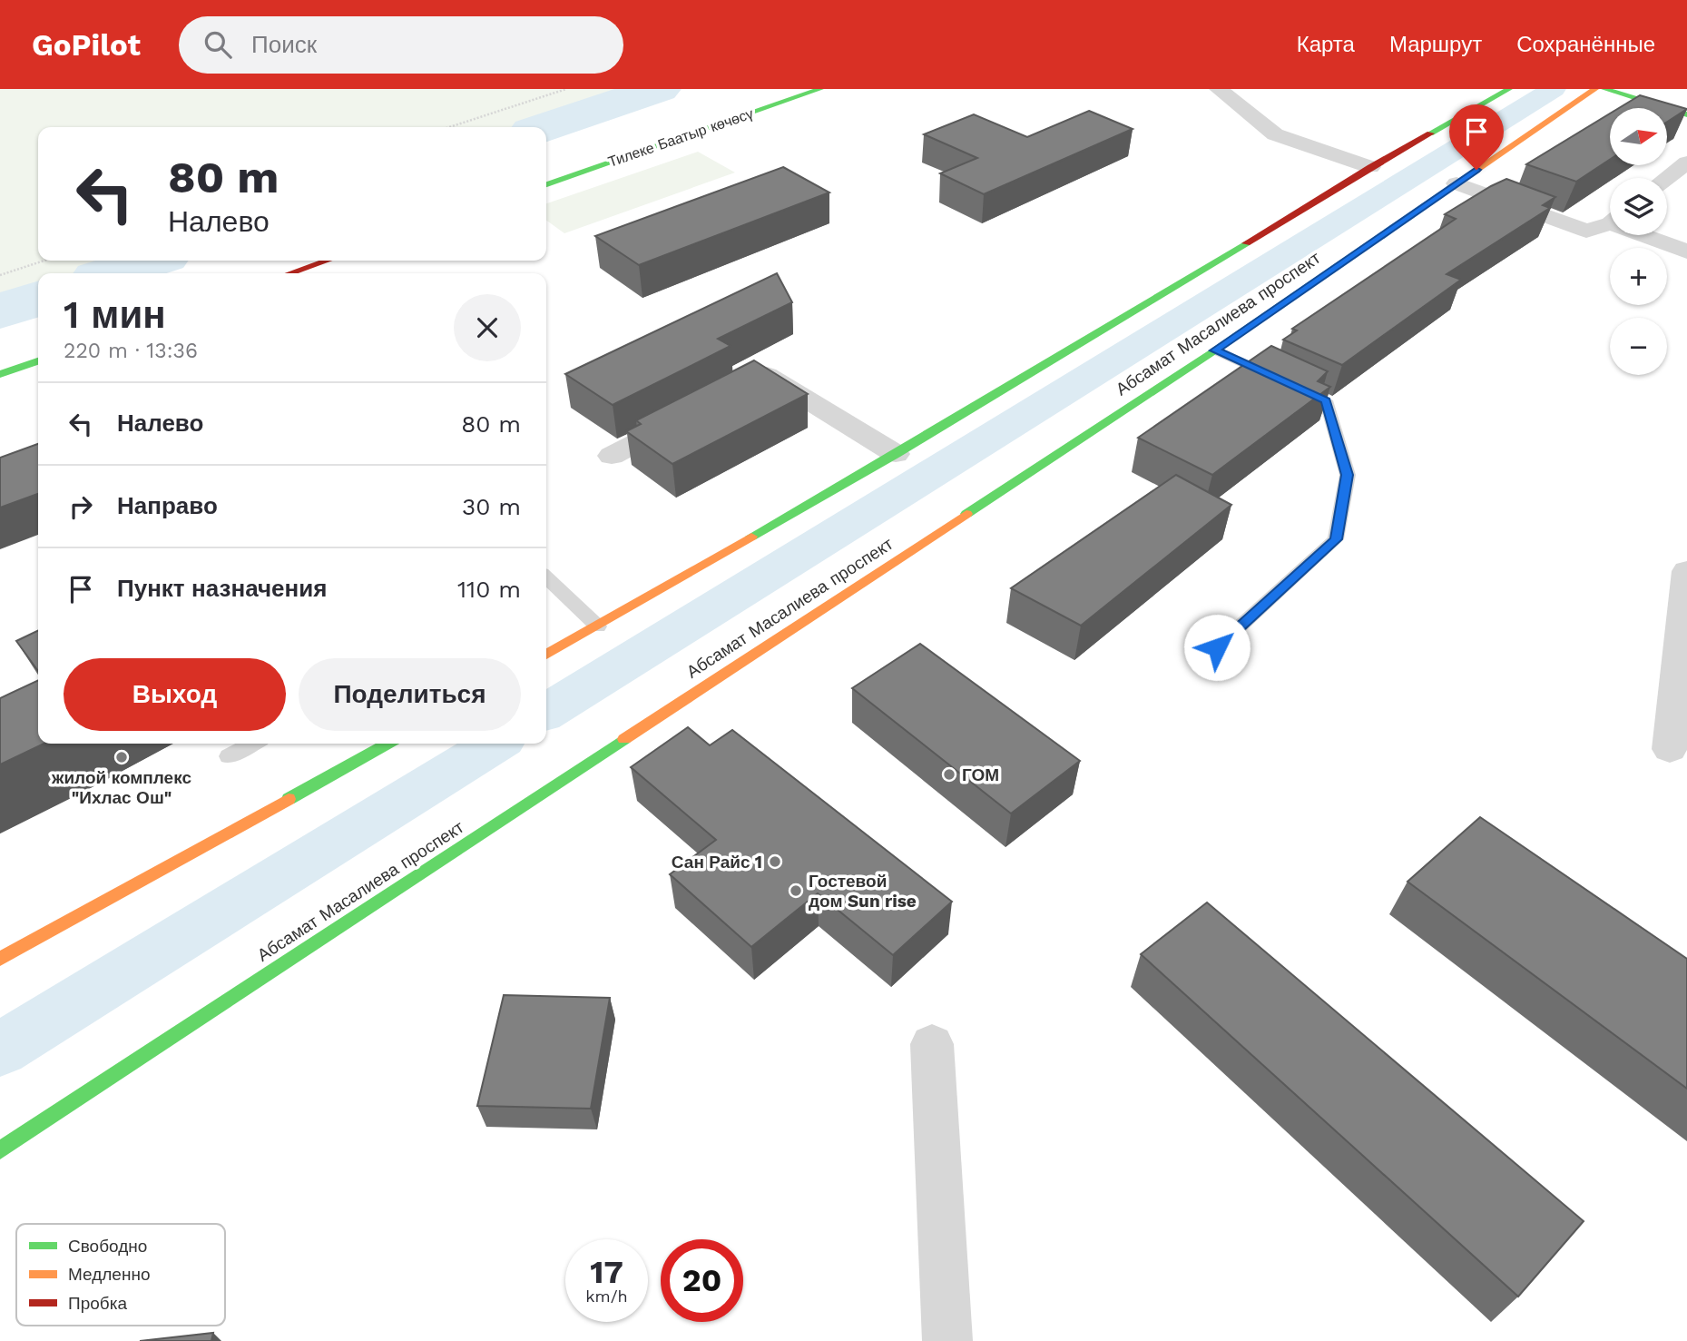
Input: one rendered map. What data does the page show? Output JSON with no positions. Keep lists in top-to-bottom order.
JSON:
{
  "streets": {
    "main road": ["Тилеке Баатыр көчөсү", "Абсамат Масалиева проспект"]
  },
  "places": [
    "жилой комплекс \"Ихлас Ош\"",
    "ГОМ",
    "Сан Райс 1",
    "Гостевой дом Sun rise"
  ],
  "legend": ["Свободно", "Медленно", "Пробка"],
  "north": "right",
  "page": {
    "header": "GoPilot",
    "search": "Поиск",
    "nav": ["Карта", "Маршрут", "Сохранённые"],
    "map_buttons": ["+", "−"],
    "turn": ["80 m", "Налево"],
    "heading": ["1 мин", "220 m · 13:36"],
    "list": [
      {
        "name": "Налево",
        "value": "80 m"
      },
      {
        "name": "Направо",
        "value": "30 m"
      },
      {
        "name": "Пункт назначения",
        "value": "110 m"
      }
    ],
    "buttons": ["Выход", "Поделиться"],
    "speed": "17 km/h",
    "limit": "20"
  }
}
